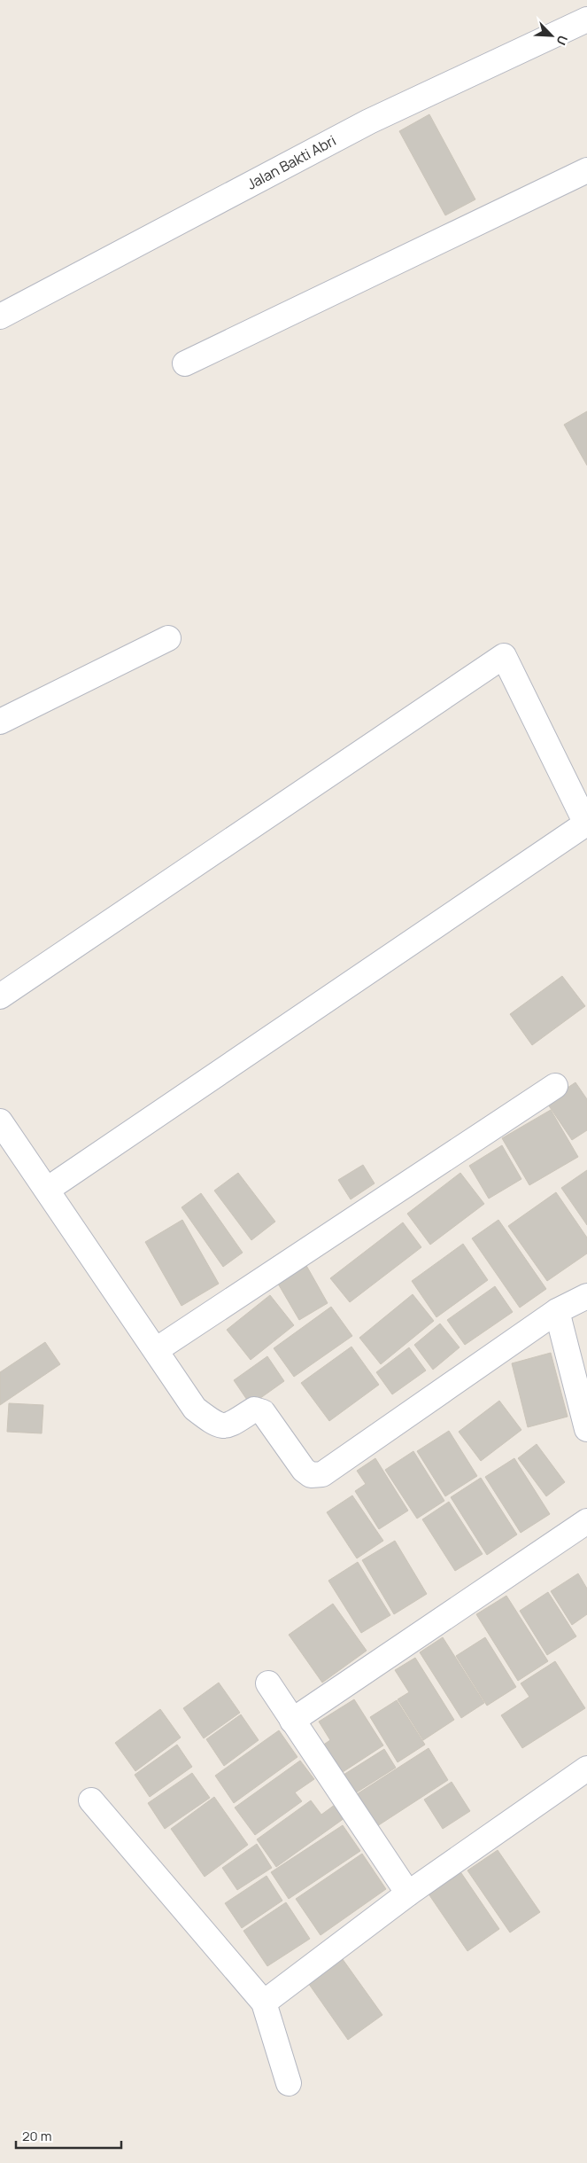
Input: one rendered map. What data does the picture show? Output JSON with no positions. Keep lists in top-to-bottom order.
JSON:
{
  "streets": {
    "street": ["Jalan Bakti Abri"]
  },
  "scale_bar": "20 m",
  "north": "bottom right"
}
